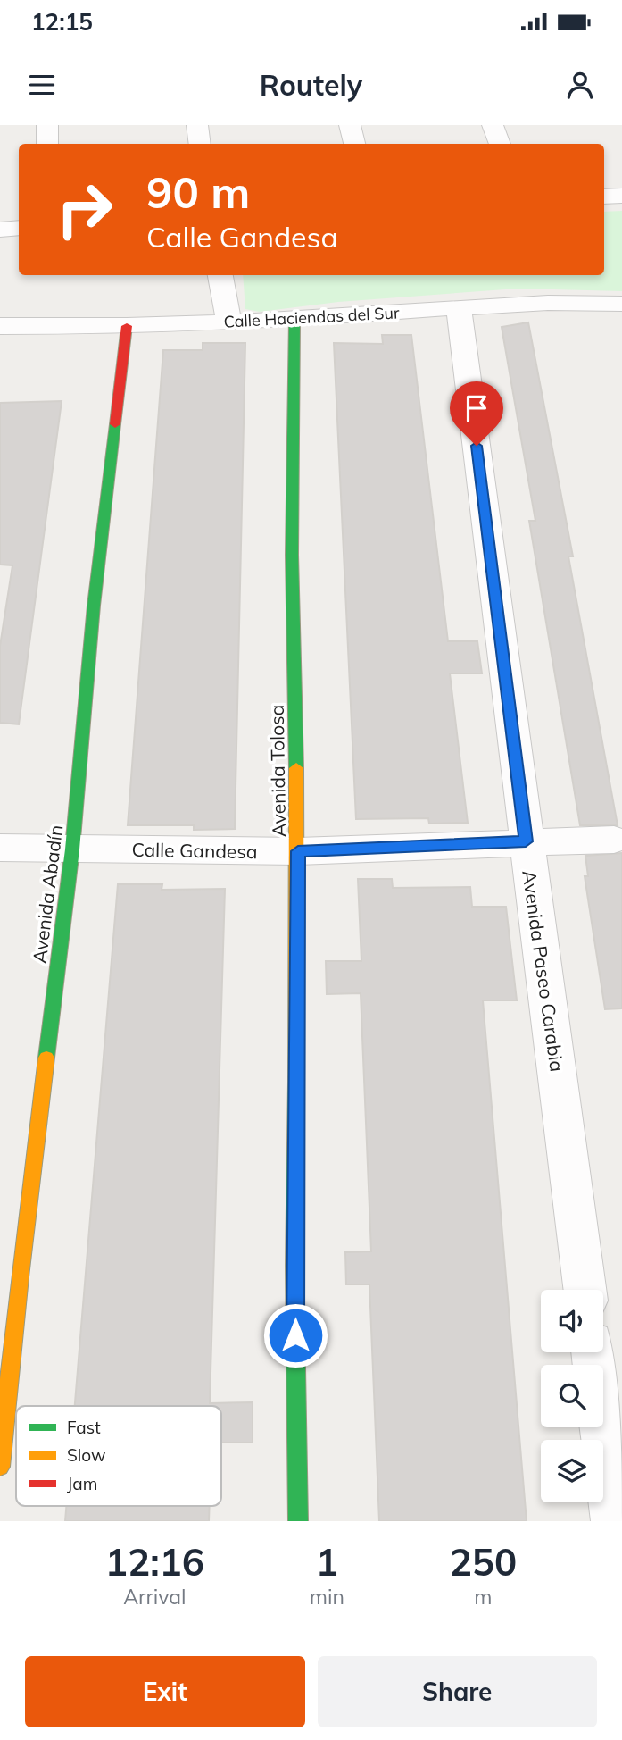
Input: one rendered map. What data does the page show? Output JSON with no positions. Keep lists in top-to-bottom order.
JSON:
{
  "streets": {
    "street": [
      "Calle Haciendas del Sur",
      "Avenida Tolosa",
      "Calle Gandesa",
      "Avenida Abadín",
      "Avenida Paseo Carabia"
    ]
  },
  "crossings": [
    ["Calle Haciendas del Sur", "Avenida Tolosa"],
    ["Calle Haciendas del Sur", "Avenida Abadín"],
    ["Calle Haciendas del Sur", "Avenida Paseo Carabia"],
    ["Avenida Tolosa", "Calle Gandesa"],
    ["Calle Gandesa", "Avenida Abadín"],
    ["Calle Gandesa", "Avenida Paseo Carabia"]
  ],
  "legend": ["Fast", "Slow", "Jam"],
  "page": {
    "status": "12:15",
    "header": "Routely",
    "turn": ["90 m", "Calle Gandesa"],
    "eta": [
      "12:16",
      "Arrival",
      "1",
      "min",
      "250",
      "m"
    ],
    "buttons": ["Exit", "Share"]
  }
}
